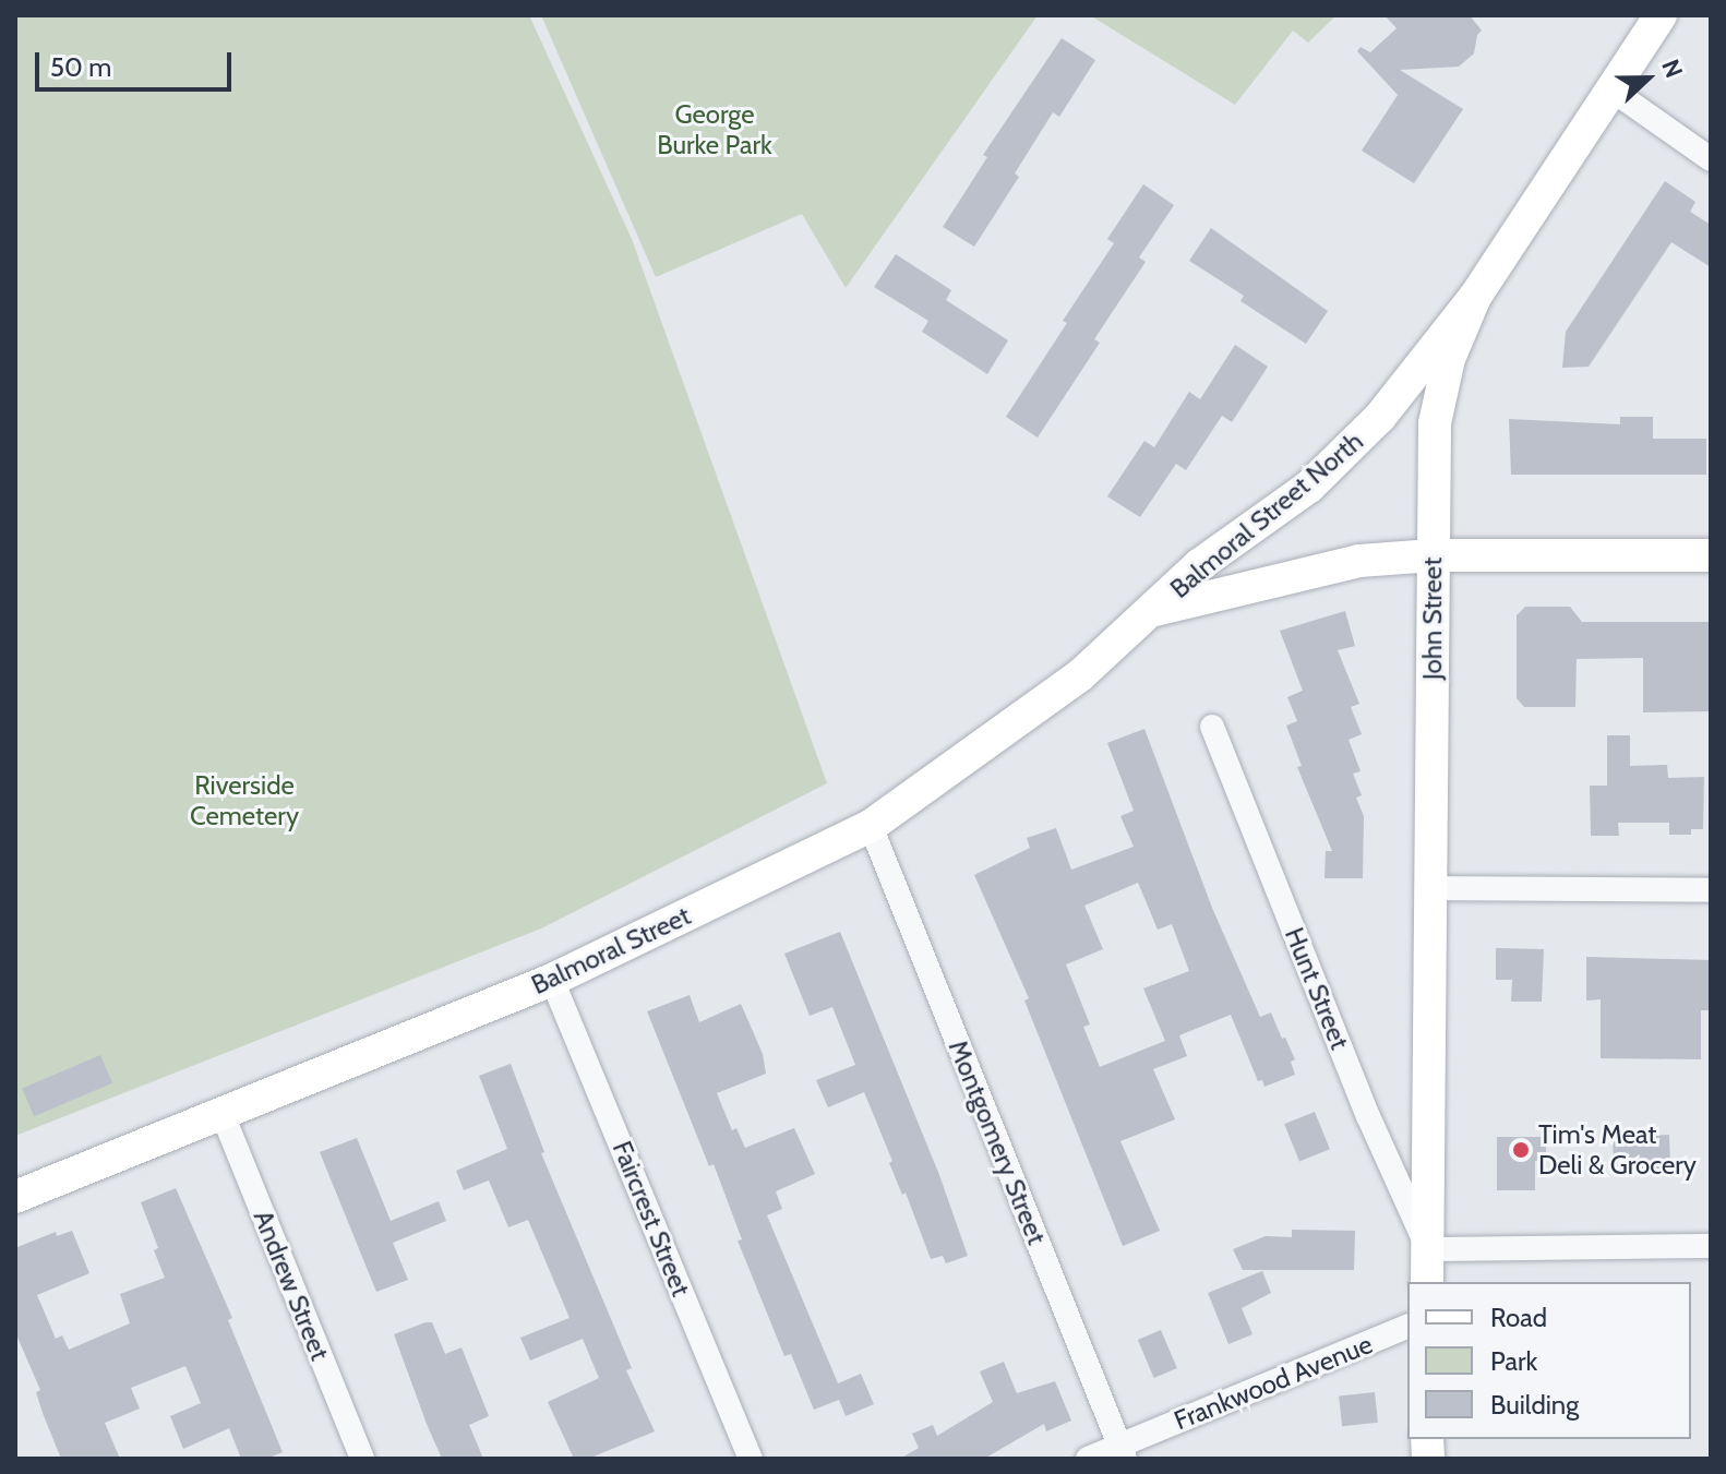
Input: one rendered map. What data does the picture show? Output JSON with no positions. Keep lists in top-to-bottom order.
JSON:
{
  "streets": {
    "main road": ["Balmoral Street North", "John Street", "Balmoral Street"],
    "street": [
      "Hunt Street",
      "Montgomery Street",
      "Faircrest Street",
      "Andrew Street",
      "Frankwood Avenue"
    ]
  },
  "crossings": [
    ["Balmoral Street North", "John Street"],
    ["Balmoral Street North", "Balmoral Street"],
    ["John Street", "Hunt Street"],
    ["Balmoral Street", "Montgomery Street"],
    ["Balmoral Street", "Faircrest Street"],
    ["Balmoral Street", "Andrew Street"],
    ["Montgomery Street", "Frankwood Avenue"]
  ],
  "parks": ["George Burke Park", "Riverside Cemetery"],
  "places": ["Tim's Meat Deli & Grocery"],
  "legend": ["Road", "Park", "Building"],
  "scale_bar": "50 m",
  "north": "right"
}
